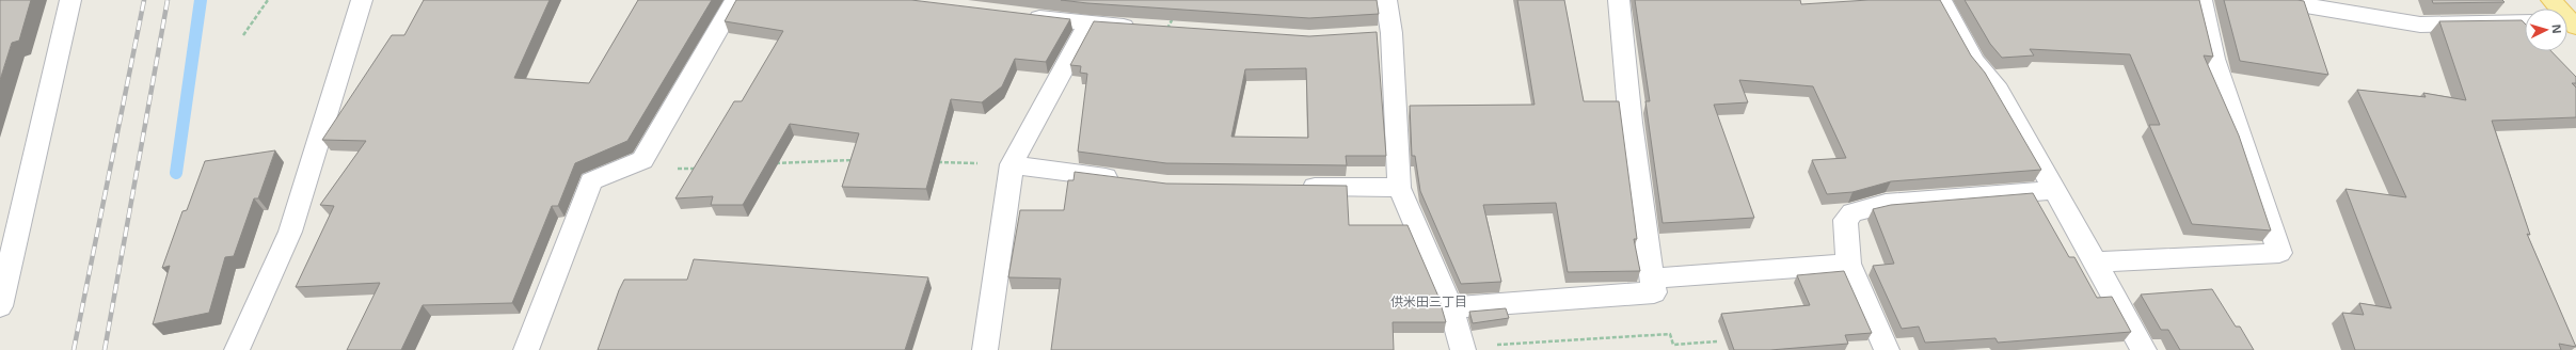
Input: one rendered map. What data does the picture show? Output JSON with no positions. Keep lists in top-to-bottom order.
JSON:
{
  "districts": ["供米田三丁目"],
  "north": "right"
}
